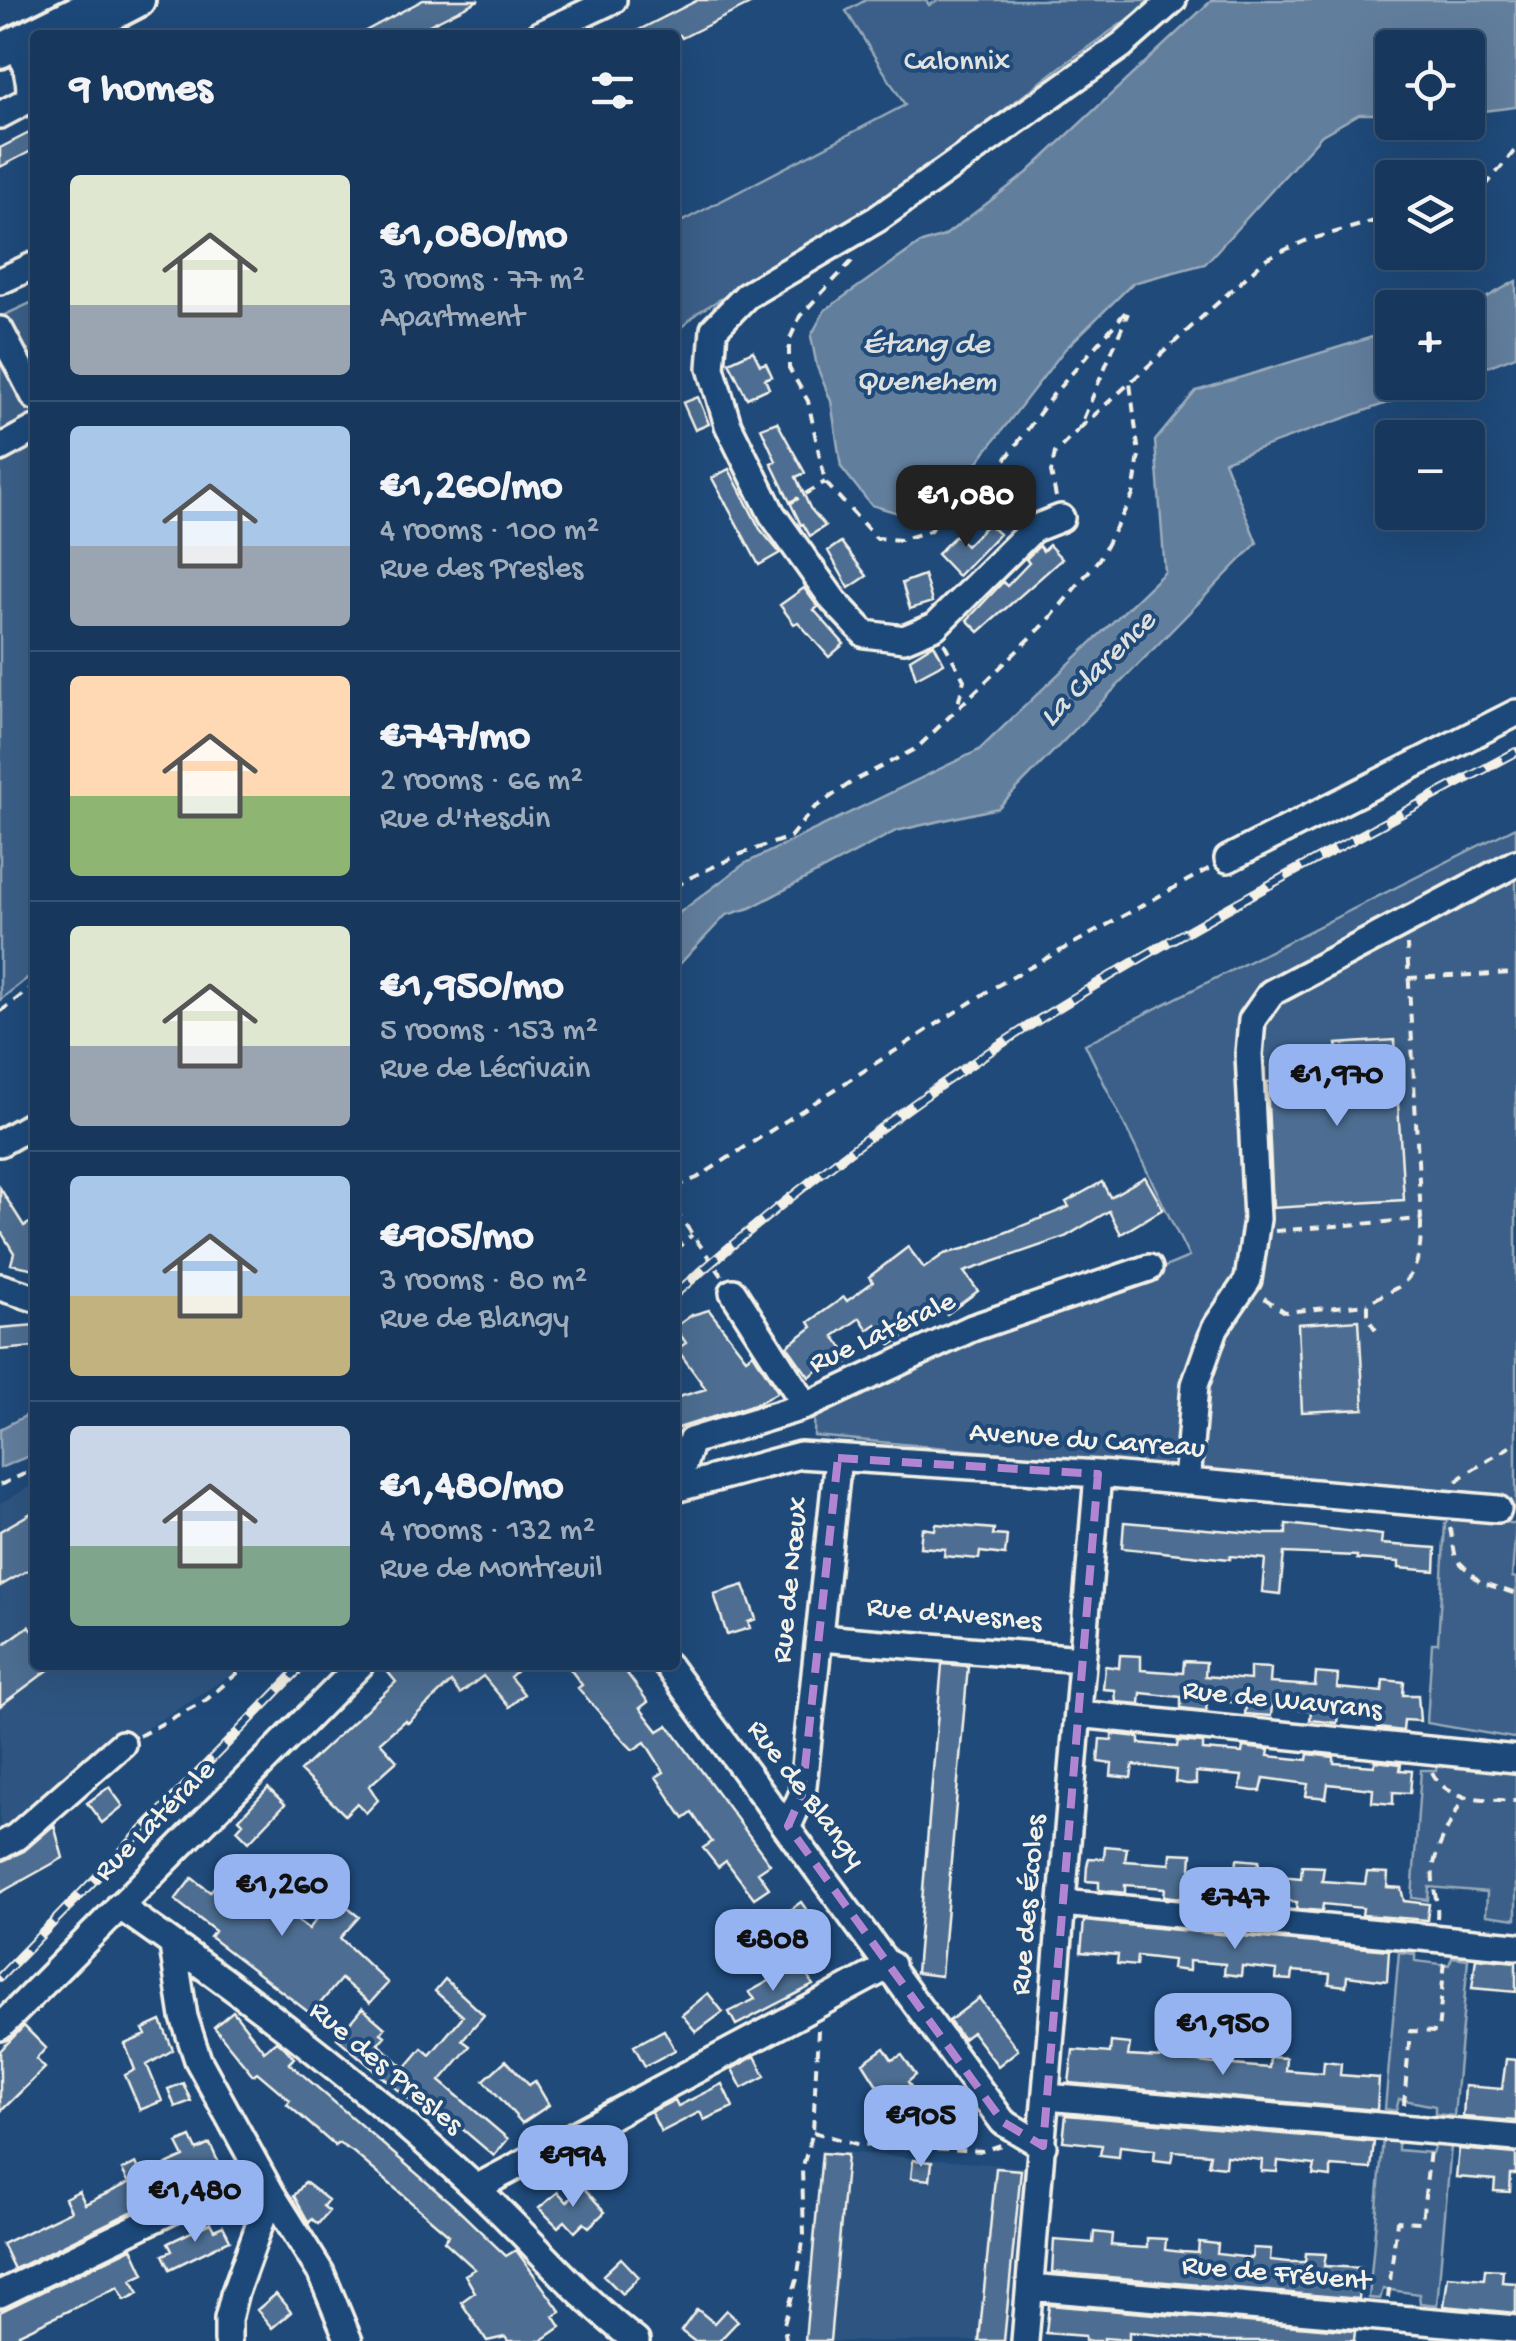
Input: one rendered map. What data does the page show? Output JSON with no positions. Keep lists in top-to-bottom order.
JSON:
{
  "streets": {
    "street": [
      "Rue Latérale",
      "Avenue du Carreau",
      "Rue de Nœux",
      "Rue d'Avesnes",
      "Rue de Wavrans",
      "Rue de Blangy",
      "Rue des Écoles",
      "Rue des Presles",
      "Rue de Frévent"
    ]
  },
  "crossings": [
    ["Rue Latérale", "Rue des Presles"],
    ["Avenue du Carreau", "Rue de Nœux"],
    ["Avenue du Carreau", "Rue des Écoles"],
    ["Rue de Nœux", "Rue d'Avesnes"],
    ["Rue de Nœux", "Rue de Blangy"],
    ["Rue d'Avesnes", "Rue des Écoles"],
    ["Rue de Wavrans", "Rue des Écoles"],
    ["Rue de Blangy", "Rue des Écoles"],
    ["Rue des Écoles", "Rue de Frévent"]
  ],
  "water": ["Étang de Quenehem", "La Clarence"],
  "parks": ["Calonnix"],
  "page": {
    "map_buttons": ["+", "−"],
    "heading": "9 homes",
    "list": [
      {
        "name": "€1,080/mo",
        "note": "3 rooms · 77 m² · Apartment"
      },
      {
        "name": "€1,260/mo",
        "note": "4 rooms · 100 m² · Rue des Presles"
      },
      {
        "name": "€747/mo",
        "note": "2 rooms · 66 m² · Rue d'Hesdin"
      },
      {
        "name": "€1,950/mo",
        "note": "5 rooms · 153 m² · Rue de Lécrivain"
      },
      {
        "name": "€905/mo",
        "note": "3 rooms · 80 m² · Rue de Blangy"
      },
      {
        "name": "€1,480/mo",
        "note": "4 rooms · 132 m² · Rue de Montreuil"
      }
    ],
    "price": [
      "€1,080",
      "€1,970",
      "€1,260",
      "€747",
      "€808",
      "€1,950",
      "€905",
      "€994",
      "€1,480"
    ]
  }
}
